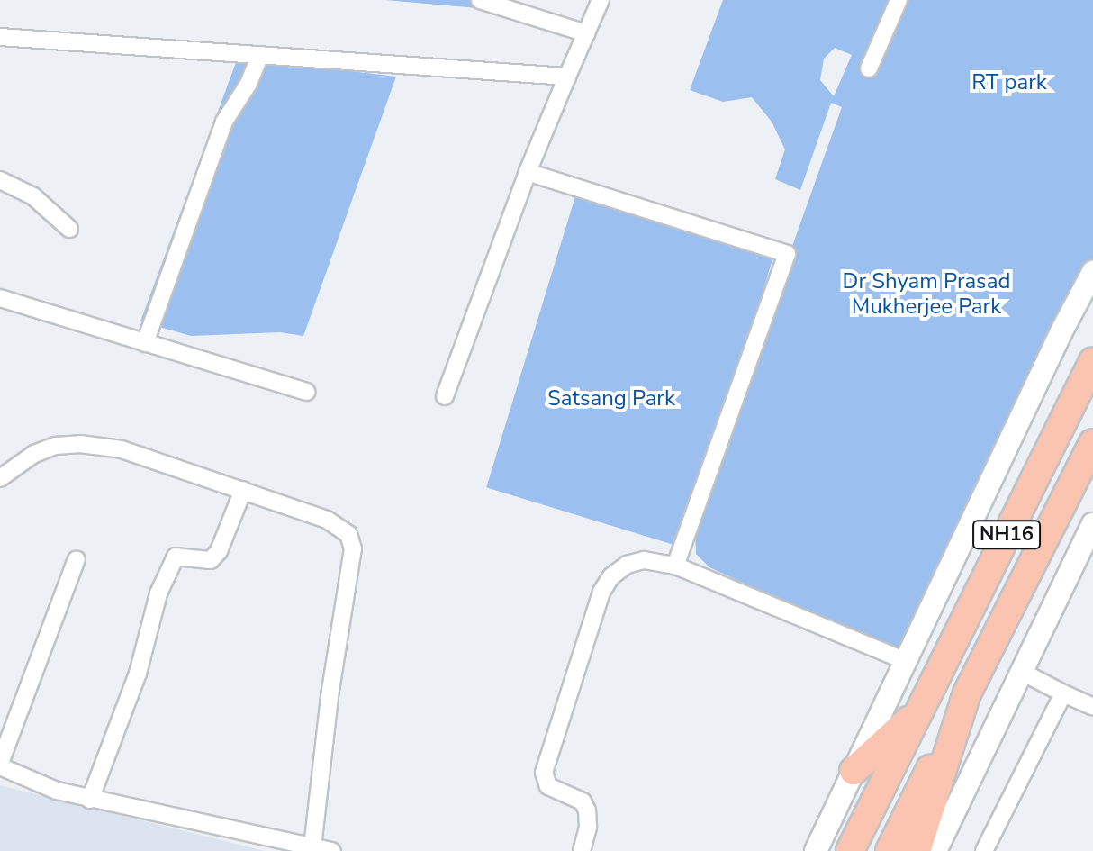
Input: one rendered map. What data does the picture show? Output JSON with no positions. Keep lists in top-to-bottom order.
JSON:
{
  "streets": {
    "highway": ["NH16"]
  },
  "parks": ["RT park", "Dr Shyam Prasad Mukherjee Park", "Satsang Park"]
}
